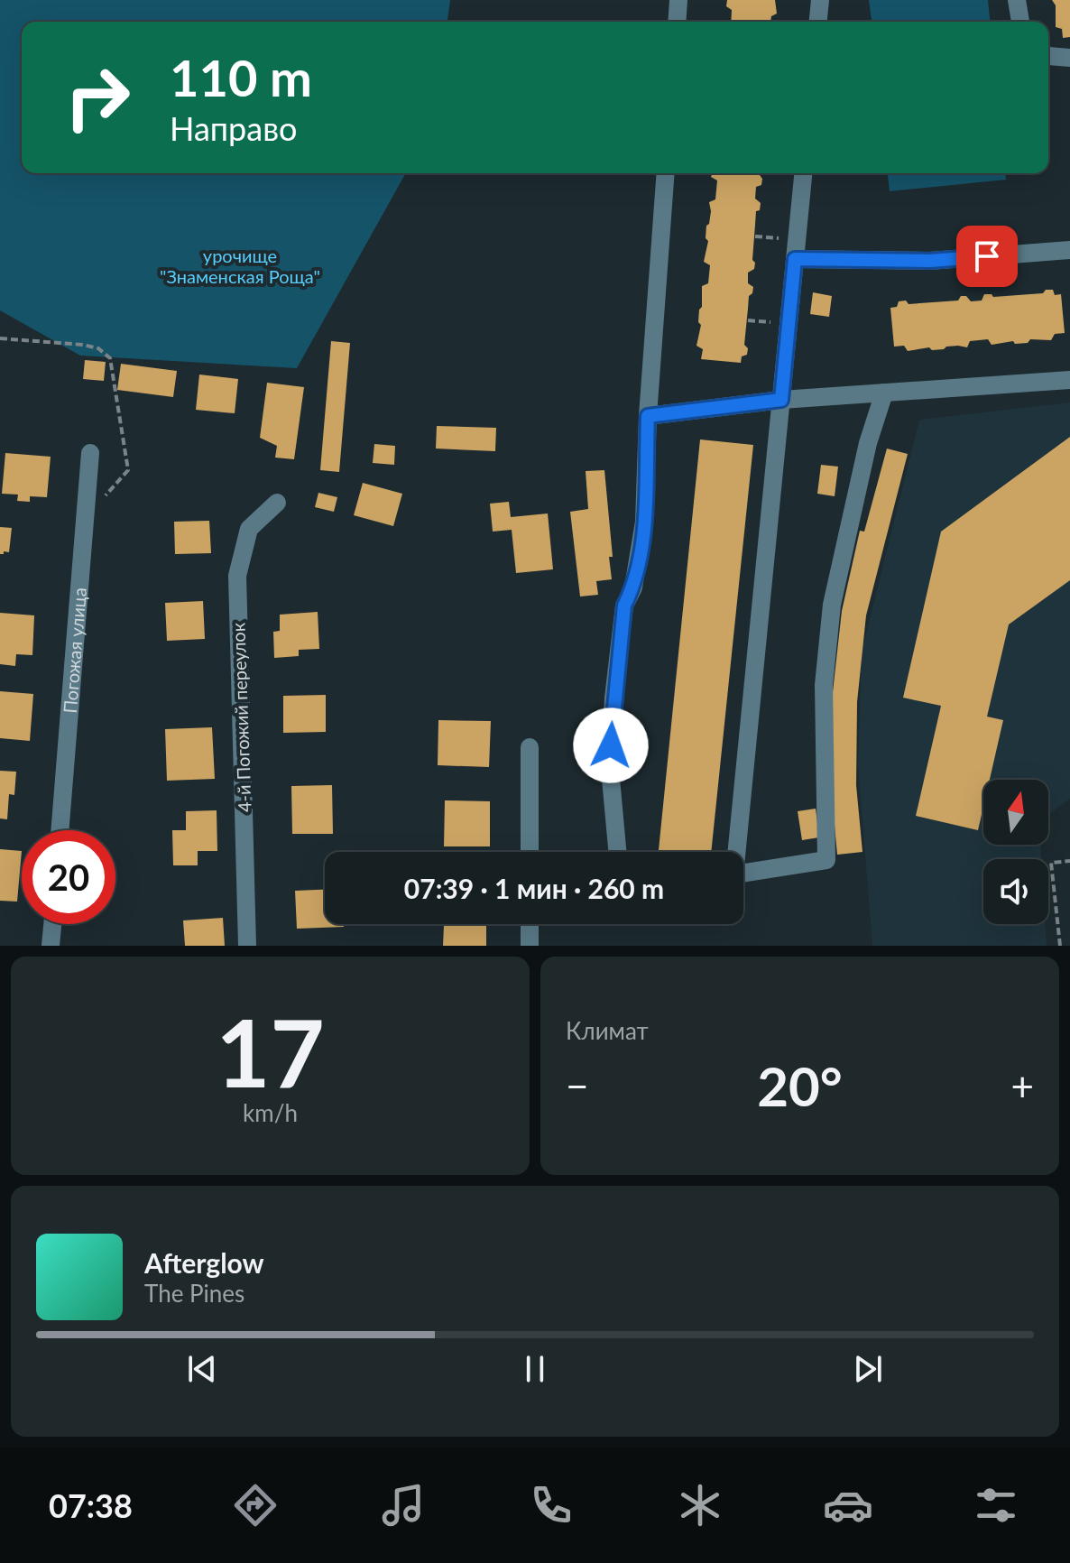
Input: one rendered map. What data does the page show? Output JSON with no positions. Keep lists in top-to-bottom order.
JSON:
{
  "streets": {
    "street": ["Погожая улица", "4-й Погожий переулок"]
  },
  "parks": ["урочище \"Знаменская Роща\""],
  "north": "top",
  "page": {
    "turn": ["110 m", "Направо"],
    "limit": "20",
    "trip": "07:39 · 1 мин · 260 m",
    "tile": [
      ["17", "km/h"],
      "Климат"
    ],
    "heat": ["−", "20°", "+"],
    "song": ["Afterglow", "The Pines"],
    "tabs": "07:38"
  }
}
